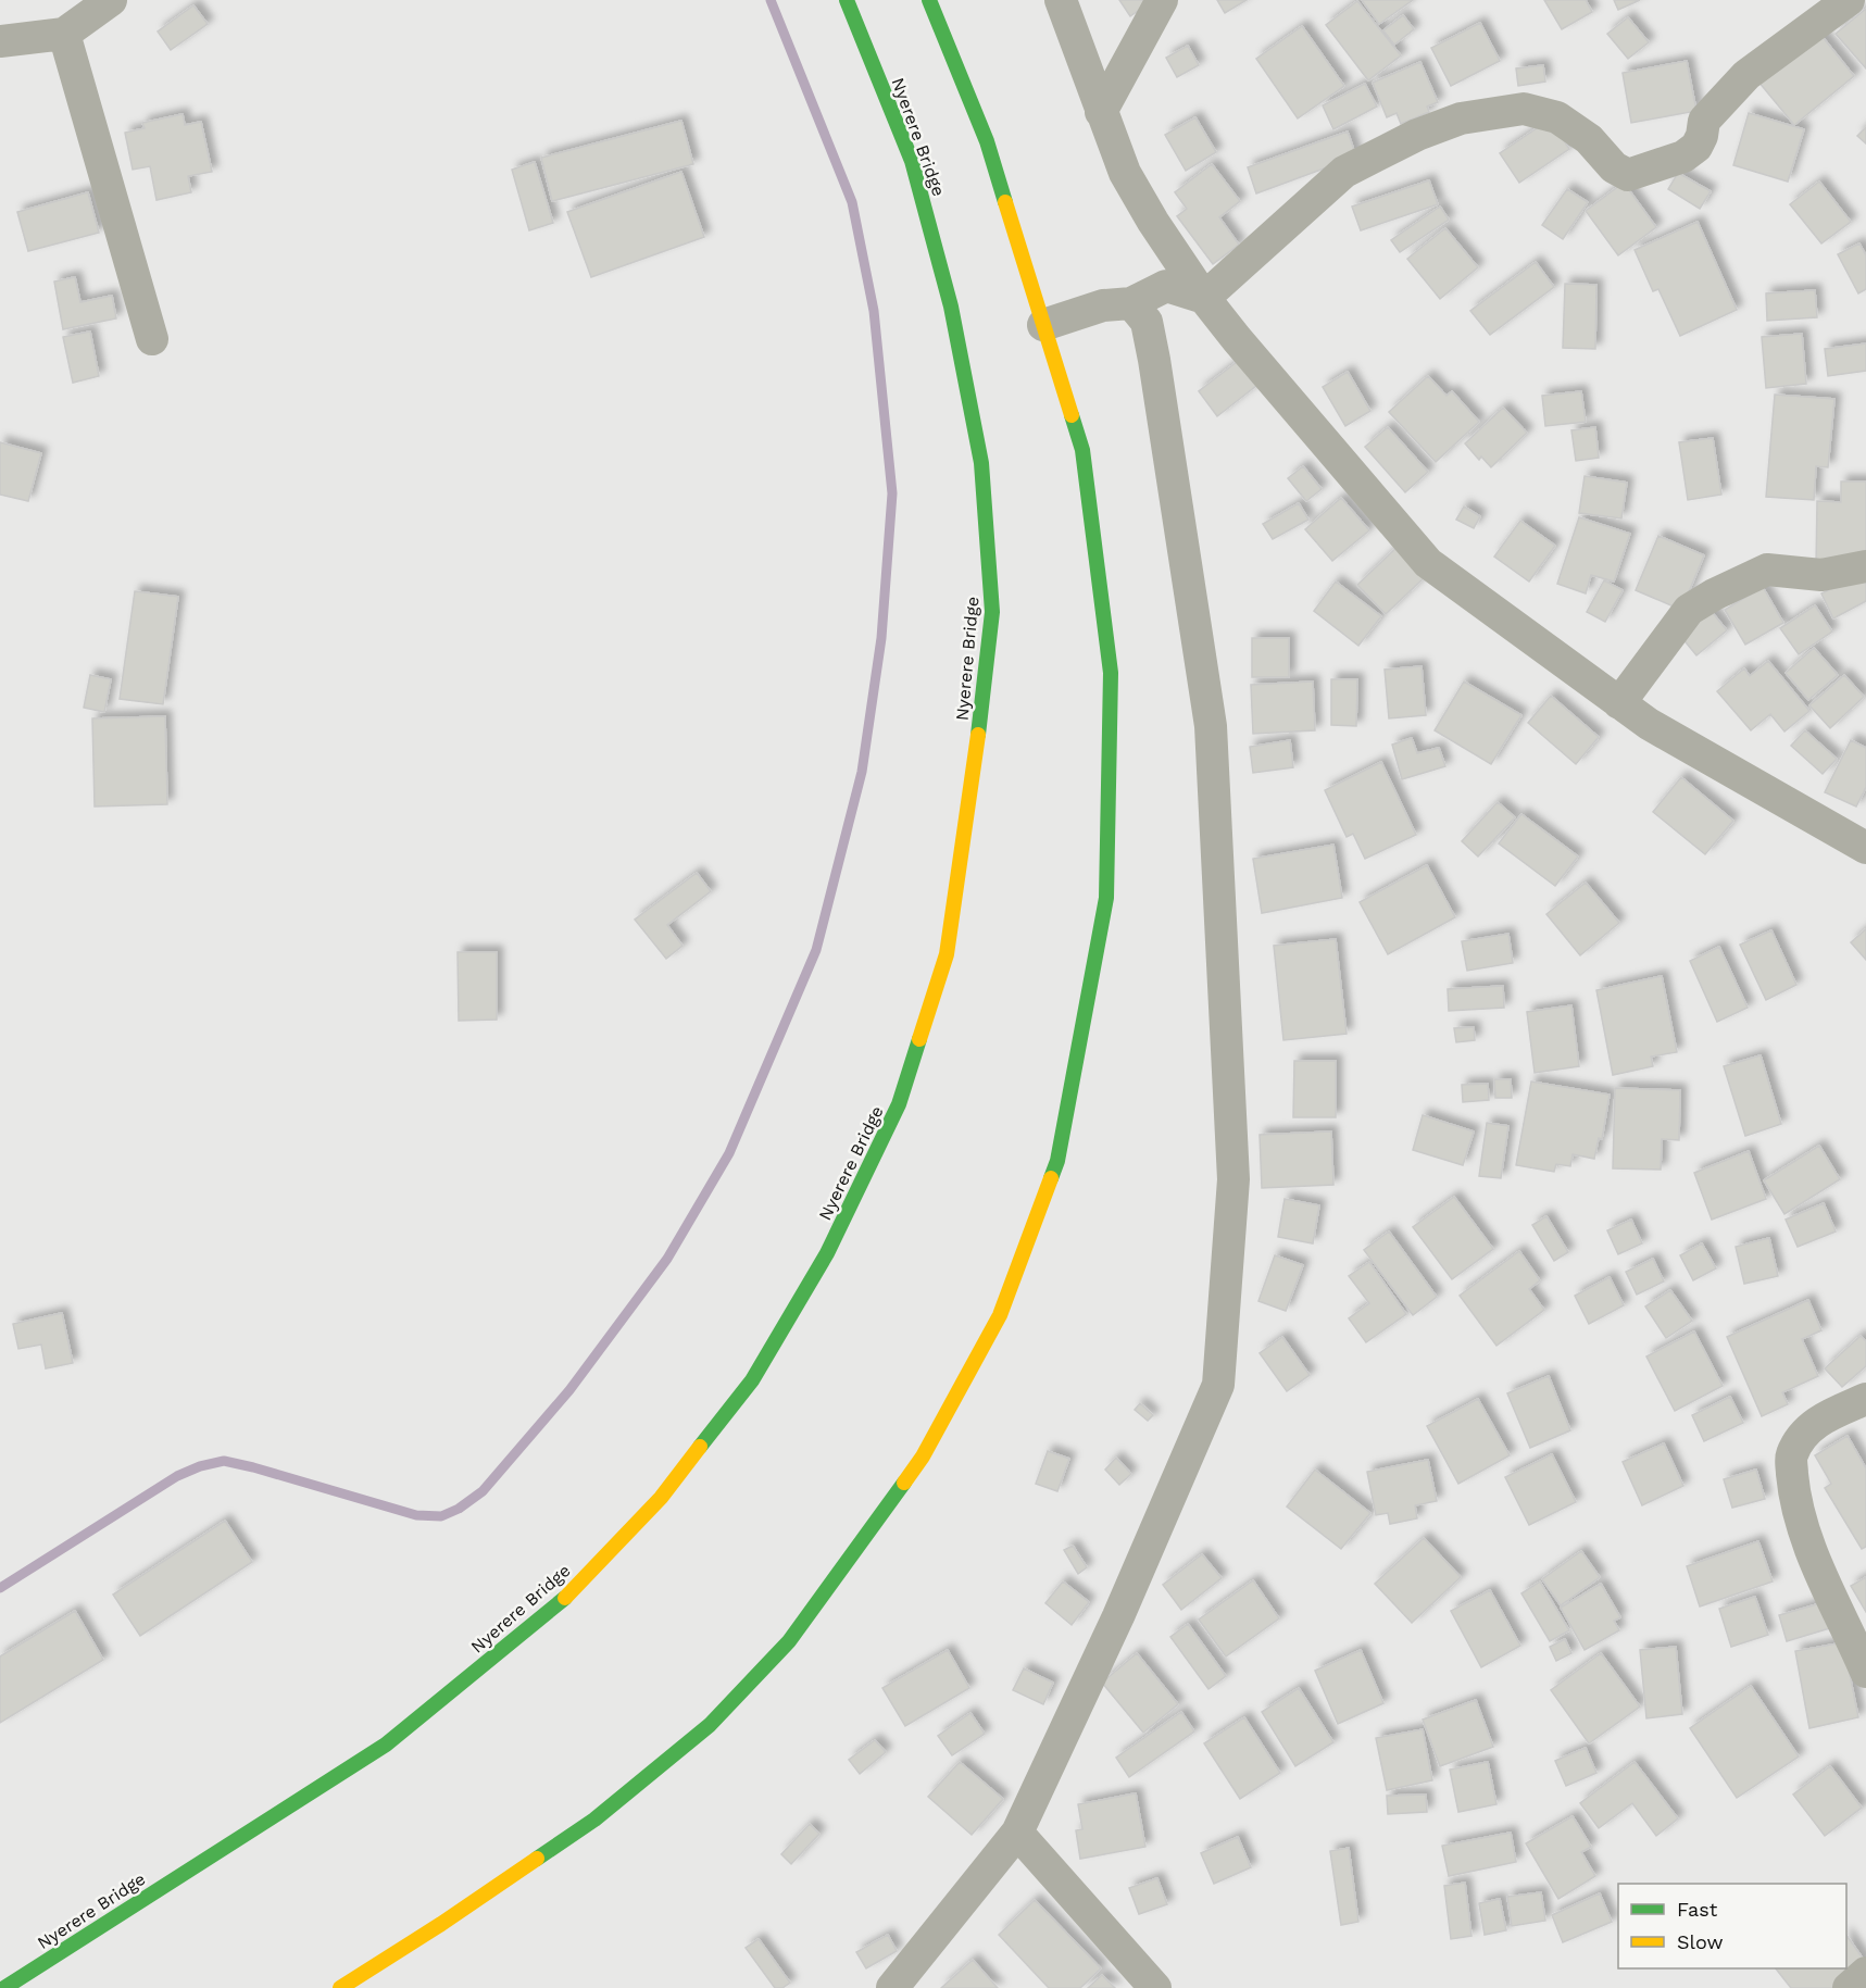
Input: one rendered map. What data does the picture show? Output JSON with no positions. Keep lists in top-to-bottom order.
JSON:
{
  "streets": {
    "main road": ["Nyerere Bridge"]
  },
  "legend": ["Fast", "Slow"]
}
